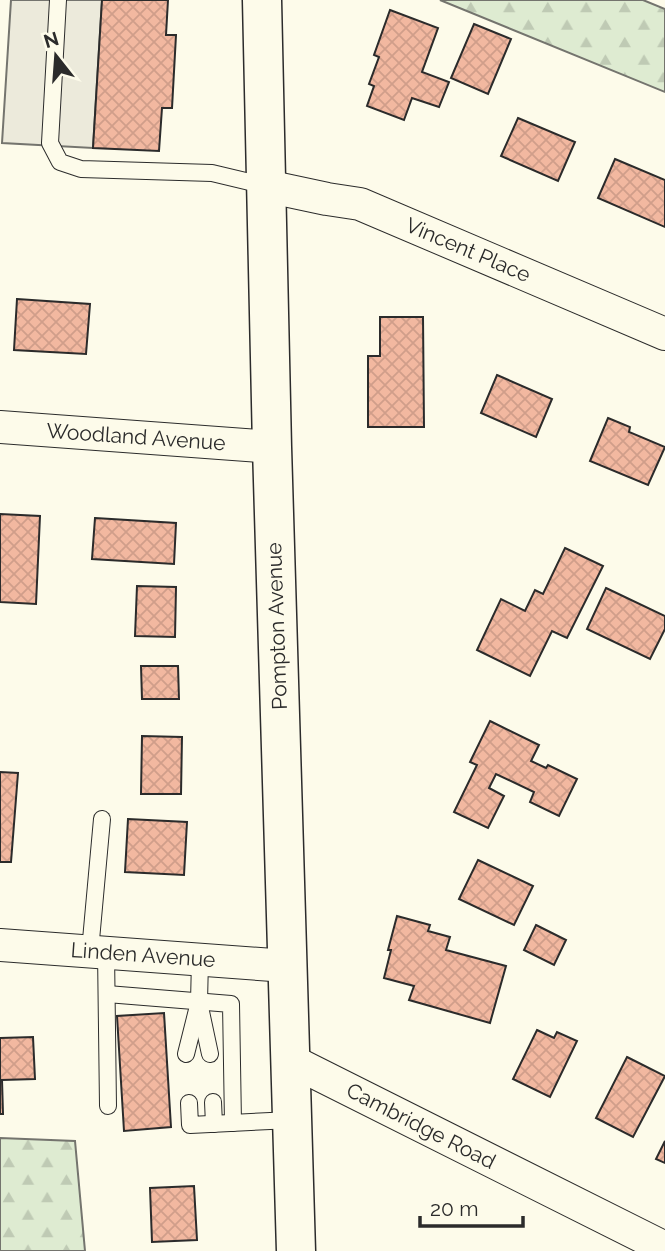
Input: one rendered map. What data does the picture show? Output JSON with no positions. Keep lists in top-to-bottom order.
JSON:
{
  "streets": {
    "main road": ["Pompton Avenue"],
    "street": [
      "Vincent Place",
      "Woodland Avenue",
      "Linden Avenue",
      "Cambridge Road"
    ]
  },
  "crossings": [
    ["Vincent Place", "Pompton Avenue"],
    ["Woodland Avenue", "Pompton Avenue"],
    ["Pompton Avenue", "Linden Avenue"],
    ["Pompton Avenue", "Cambridge Road"]
  ],
  "scale_bar": "20 m",
  "north": "top"
}
